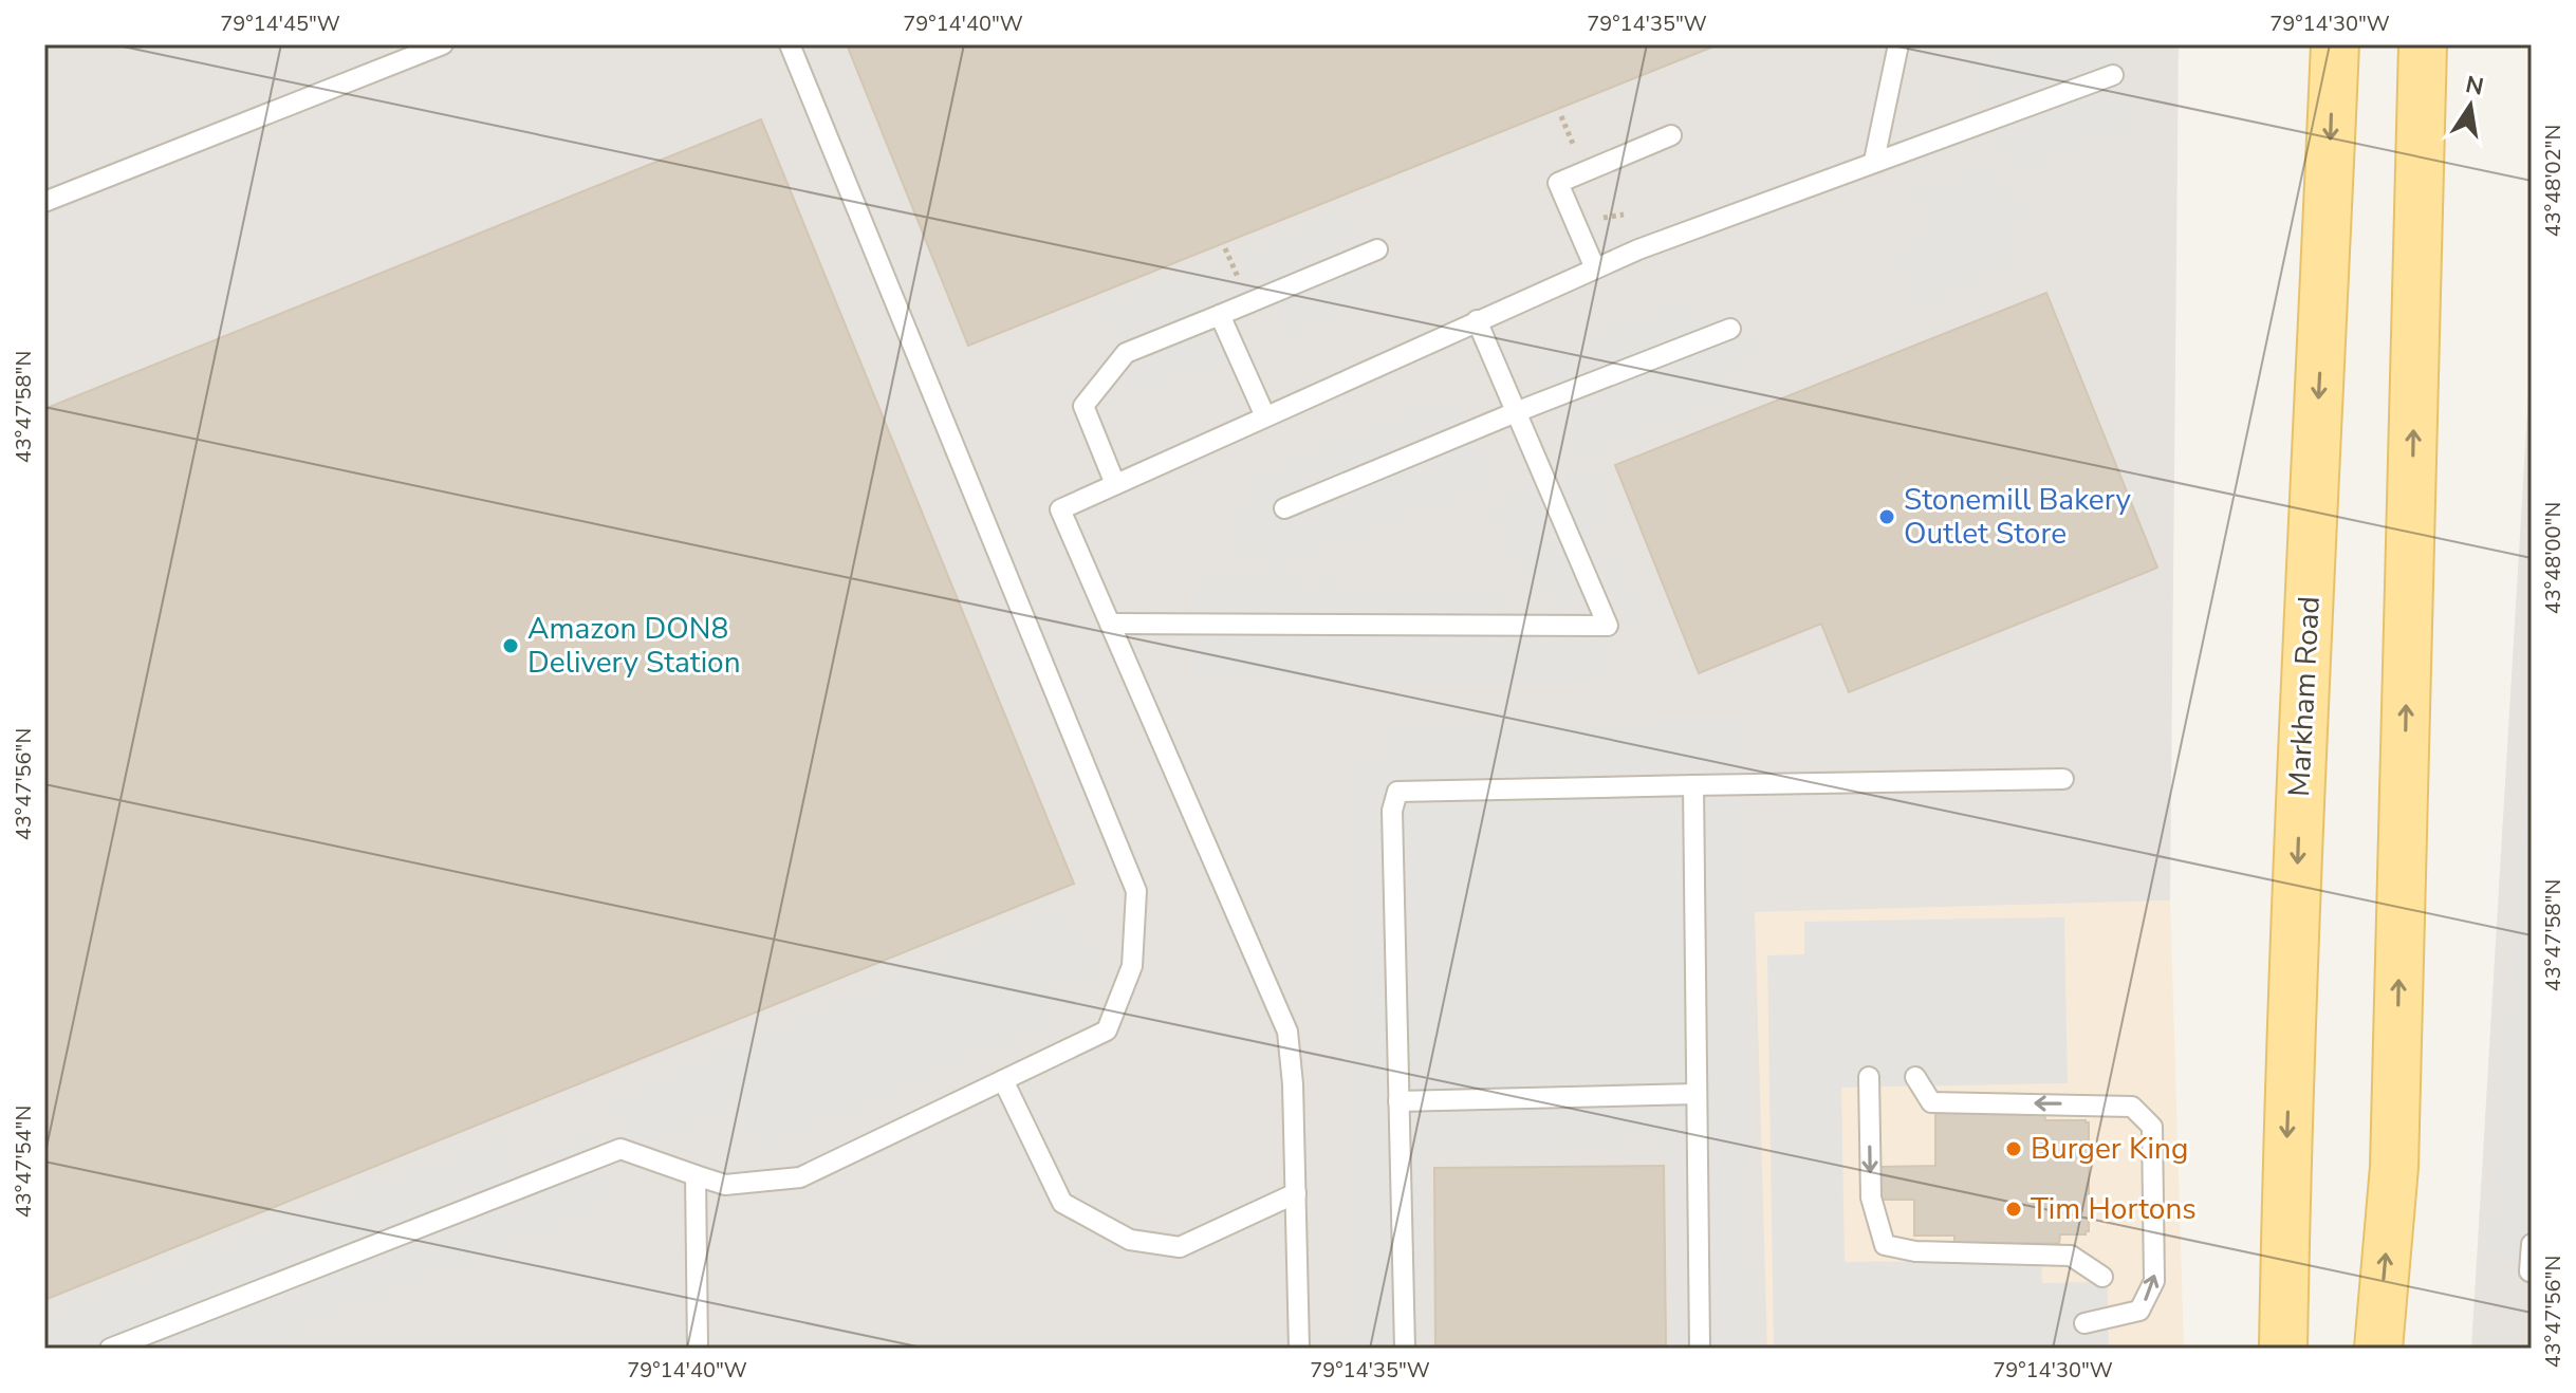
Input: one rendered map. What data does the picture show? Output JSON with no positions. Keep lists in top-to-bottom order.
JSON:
{
  "streets": {
    "main road": ["Markham Road"]
  },
  "places": [
    "Stonemill Bakery Outlet Store",
    "Amazon DON8 Delivery Station",
    "Burger King",
    "Tim Hortons"
  ],
  "north": "top",
  "coordinates": [
    "79°14'45\"W",
    "79°14'40\"W",
    "79°14'35\"W",
    "79°14'30\"W",
    "43°48'02\"N",
    "43°47'58\"N",
    "43°48'00\"N",
    "43°47'56\"N",
    "43°47'54\"N"
  ]
}
